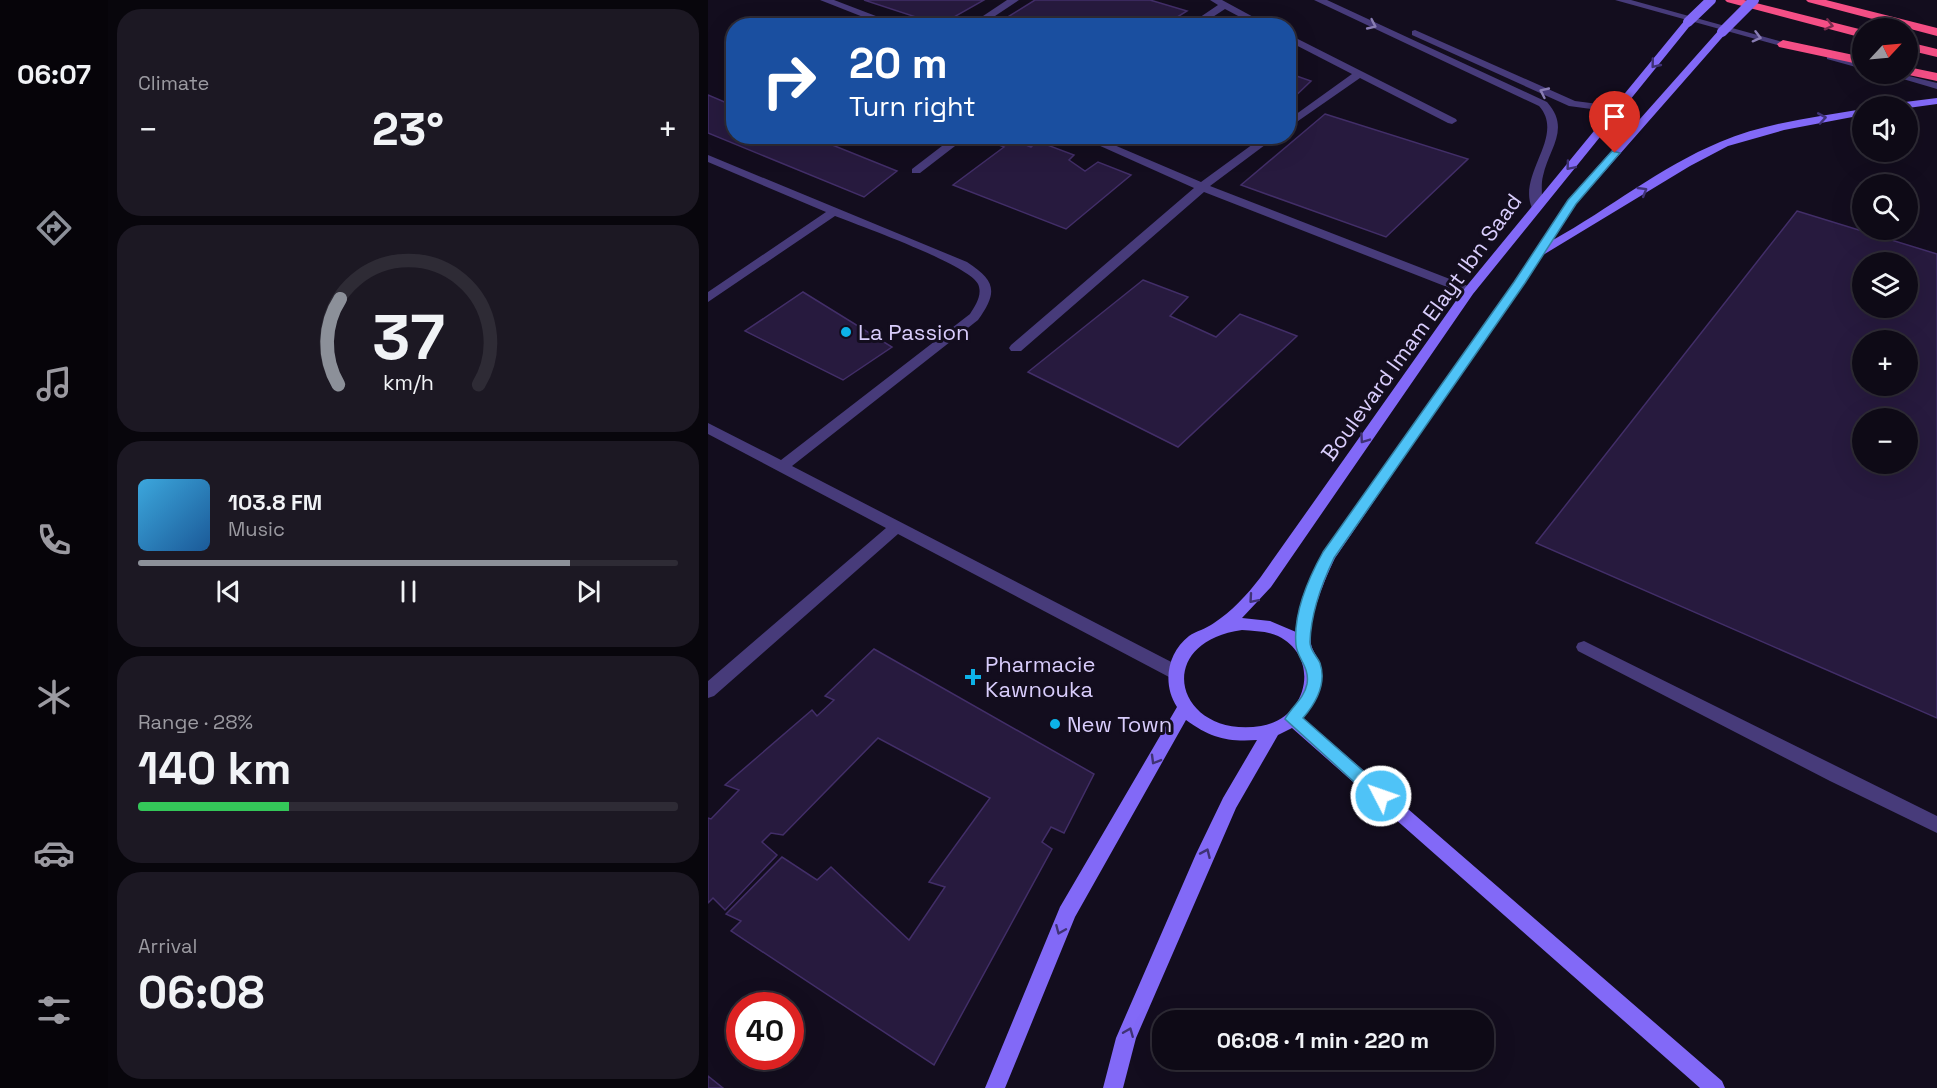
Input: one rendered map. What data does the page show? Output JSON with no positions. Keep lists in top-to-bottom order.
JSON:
{
  "streets": {
    "street": ["Boulevard Imam Elayt Ibn Saad"]
  },
  "places": {
    "other": ["La Passion", "New Town"],
    "health": ["Pharmacie Kawnouka"]
  },
  "north": "top right",
  "page": {
    "tabs": "06:07",
    "tile": [
      "Climate",
      ["Range · 28%", "140 km"],
      ["Arrival", "06:08"]
    ],
    "map_buttons": ["+", "−"],
    "turn": ["20 m", "Turn right"],
    "heat": ["−", "23°", "+"],
    "song": ["103.8 FM", "Music"],
    "limit": "40",
    "trip": "06:08 · 1 min · 220 m",
    "gauge": ["37", "km/h"]
  }
}
